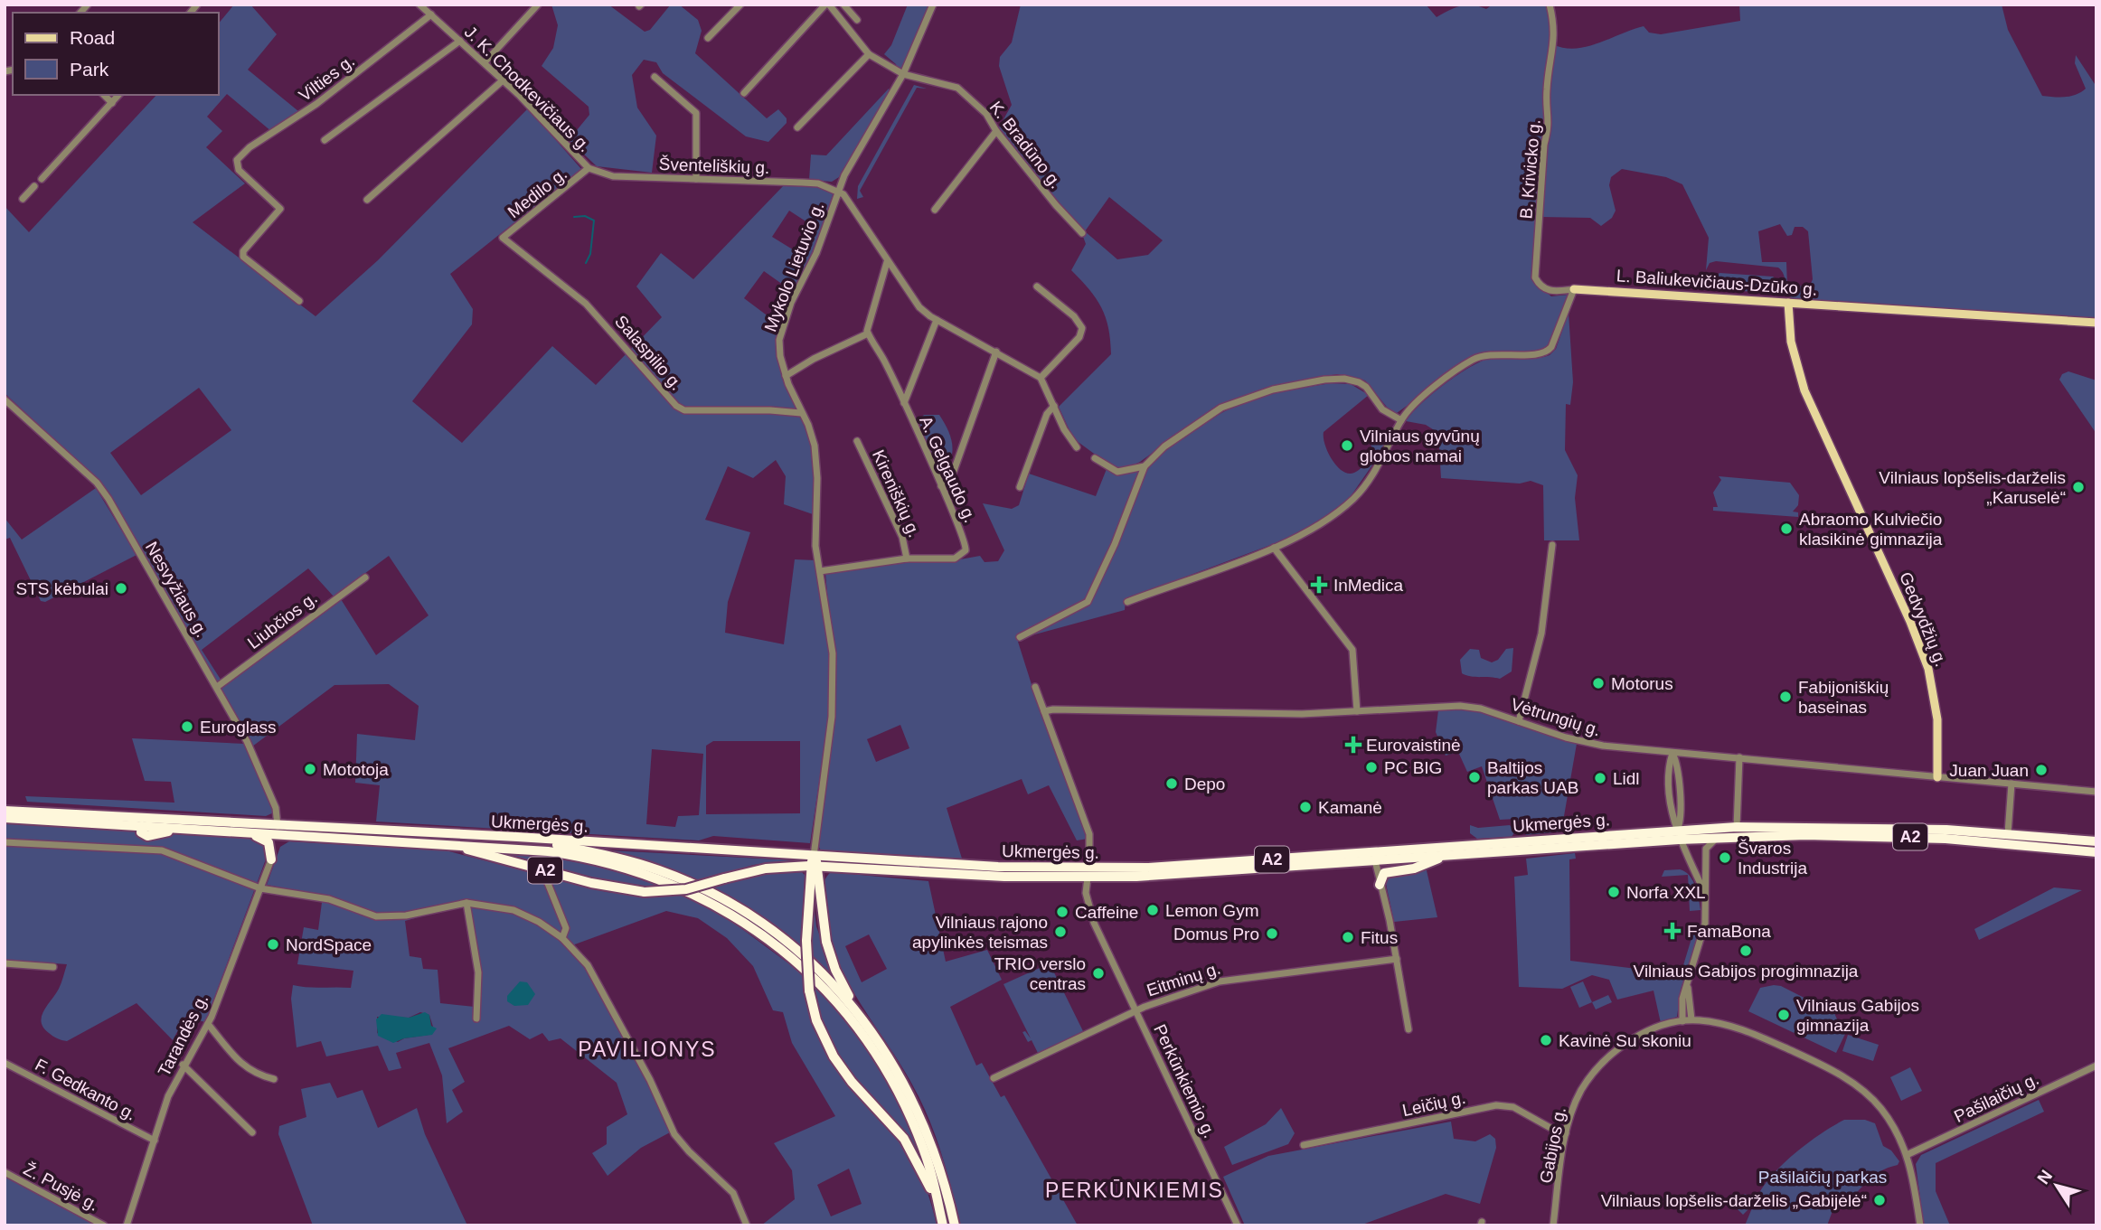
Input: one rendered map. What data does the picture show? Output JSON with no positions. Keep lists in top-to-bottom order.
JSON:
{
  "streets": {
    "highway": ["Ukmergės g.", "A2"],
    "main road": ["L. Baliukevičiaus-Dzūko g.", "Gedvydžių g."],
    "street": [
      "Vilties g.",
      "J. K. Chodkevičiaus g.",
      "K. Bradūno g.",
      "Šventeliškių g.",
      "B. Krivicko g.",
      "Medilo g.",
      "Mykolo Lietuvio g.",
      "Salaspilio g.",
      "A. Gelgaudo g.",
      "Kireniškių g.",
      "Nesvyžiaus g.",
      "Liubčios g.",
      "Vėtrungių g.",
      "Eitminų g.",
      "Tarandės g.",
      "Perkūnkiemio g.",
      "F. Gedkanto g.",
      "Pašilaičių g.",
      "Leičių g.",
      "Gabijos g.",
      "Ž. Pusjė g."
    ]
  },
  "crossings": [
    ["Vilties g.", "J. K. Chodkevičiaus g."],
    ["J. K. Chodkevičiaus g.", "Šventeliškių g."],
    ["J. K. Chodkevičiaus g.", "Medilo g."],
    ["K. Bradūno g.", "Mykolo Lietuvio g."],
    ["Šventeliškių g.", "Medilo g."],
    ["Šventeliškių g.", "Mykolo Lietuvio g."],
    ["B. Krivicko g.", "L. Baliukevičiaus-Dzūko g."],
    ["Medilo g.", "Salaspilio g."],
    ["Mykolo Lietuvio g.", "Salaspilio g."],
    ["Mykolo Lietuvio g.", "A. Gelgaudo g."],
    ["Mykolo Lietuvio g.", "Ukmergės g."],
    ["Mykolo Lietuvio g.", "A2"],
    ["L. Baliukevičiaus-Dzūko g.", "Gedvydžių g."],
    ["A. Gelgaudo g.", "Kireniškių g."],
    ["Nesvyžiaus g.", "Liubčios g."],
    ["Nesvyžiaus g.", "Ukmergės g."],
    ["Gedvydžių g.", "Vėtrungių g."],
    ["Vėtrungių g.", "Perkūnkiemio g."],
    ["Ukmergės g.", "A2"],
    ["Ukmergės g.", "Perkūnkiemio g."],
    ["Eitminų g.", "Perkūnkiemio g."],
    ["Tarandės g.", "F. Gedkanto g."],
    ["Pašilaičių g.", "Gabijos g."],
    ["Leičių g.", "Gabijos g."]
  ],
  "districts": ["PAVILIONYS", "PERKŪNKIEMIS"],
  "parks": ["Pašilaičių parkas"],
  "places": {
    "other": [
      "Vilniaus gyvūnų globos namai",
      "Vilniaus lopšelis-darželis „Karuselė“",
      "Abraomo Kulviečio klasikinė gimnazija",
      "STS kėbulai",
      "Motorus",
      "Fabijoniškių baseinas",
      "Euroglass",
      "PC BIG",
      "Mototoja",
      "Juan Juan",
      "Baltijos parkas UAB",
      "Lidl",
      "Depo",
      "Kamanė",
      "Švaros Industrija",
      "Norfa XXL",
      "Lemon Gym",
      "Caffeine",
      "Vilniaus rajono apylinkės teismas",
      "Domus Pro",
      "Fitus",
      "NordSpace",
      "Vilniaus Gabijos progimnazija",
      "TRIO verslo centras",
      "Vilniaus Gabijos gimnazija",
      "Kavinė Su skoniu",
      "Vilniaus lopšelis-darželis „Gabijėlė“"
    ],
    "health": ["InMedica", "Eurovaistinė", "FamaBona"]
  },
  "legend": ["Road", "Park"],
  "north": "top left"
}
